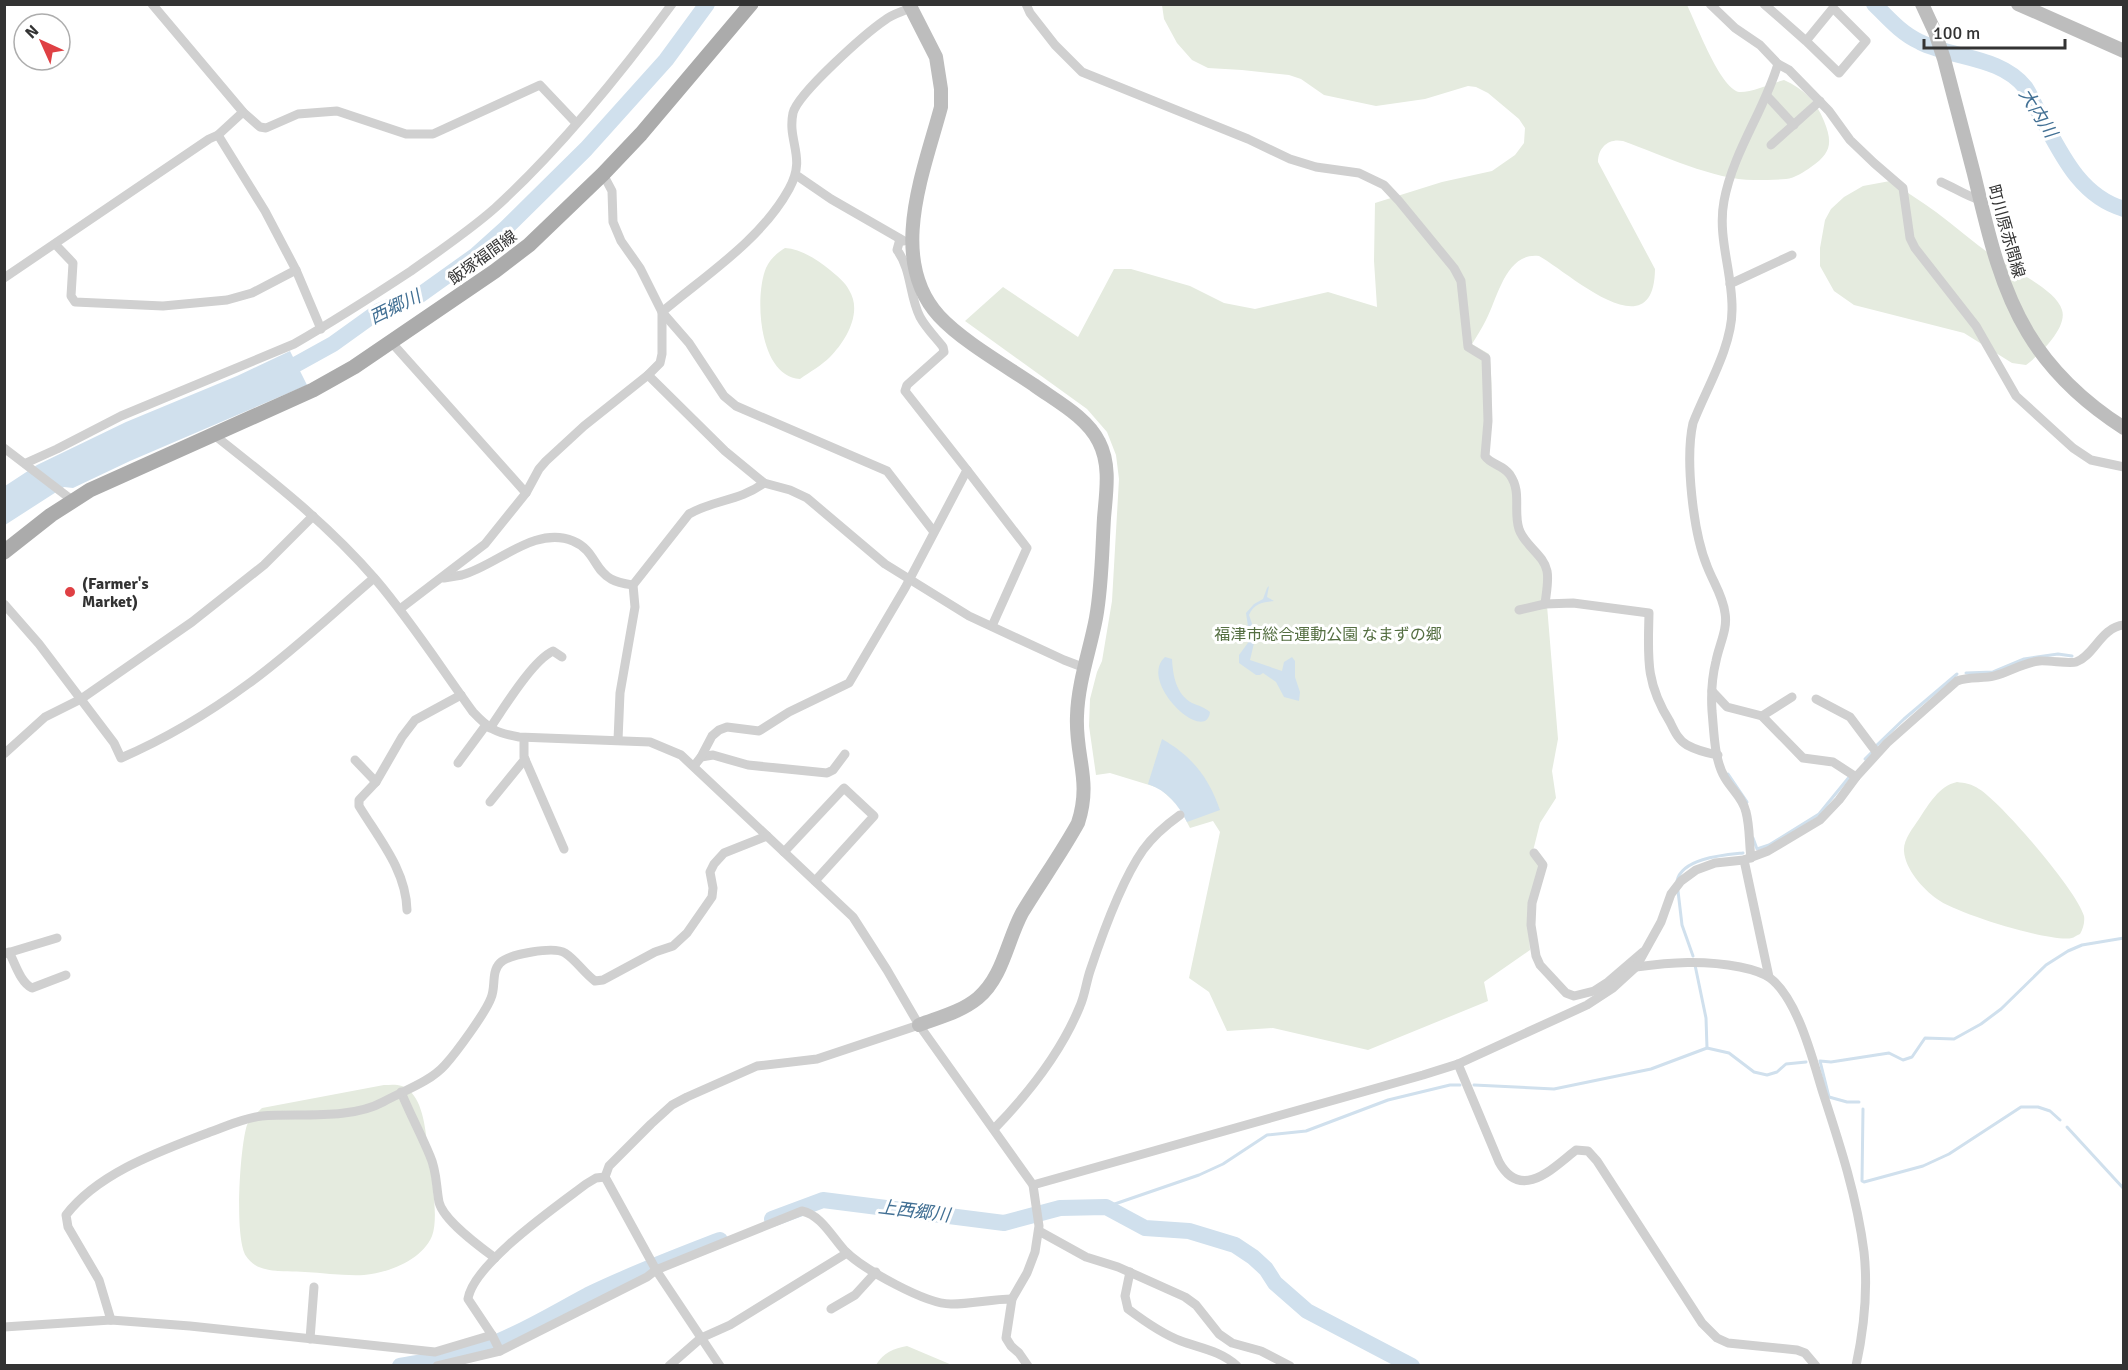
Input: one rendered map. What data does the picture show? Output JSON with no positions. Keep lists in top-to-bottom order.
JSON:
{
  "streets": {
    "main road": ["飯塚福間線"],
    "street": ["町川原赤間線"]
  },
  "water": ["大内川", "西郷川", "上西郷川"],
  "parks": ["福津市総合運動公園 なまずの郷"],
  "places": ["(Farmer's Market)"],
  "scale_bar": "100 m",
  "north": "top left"
}
